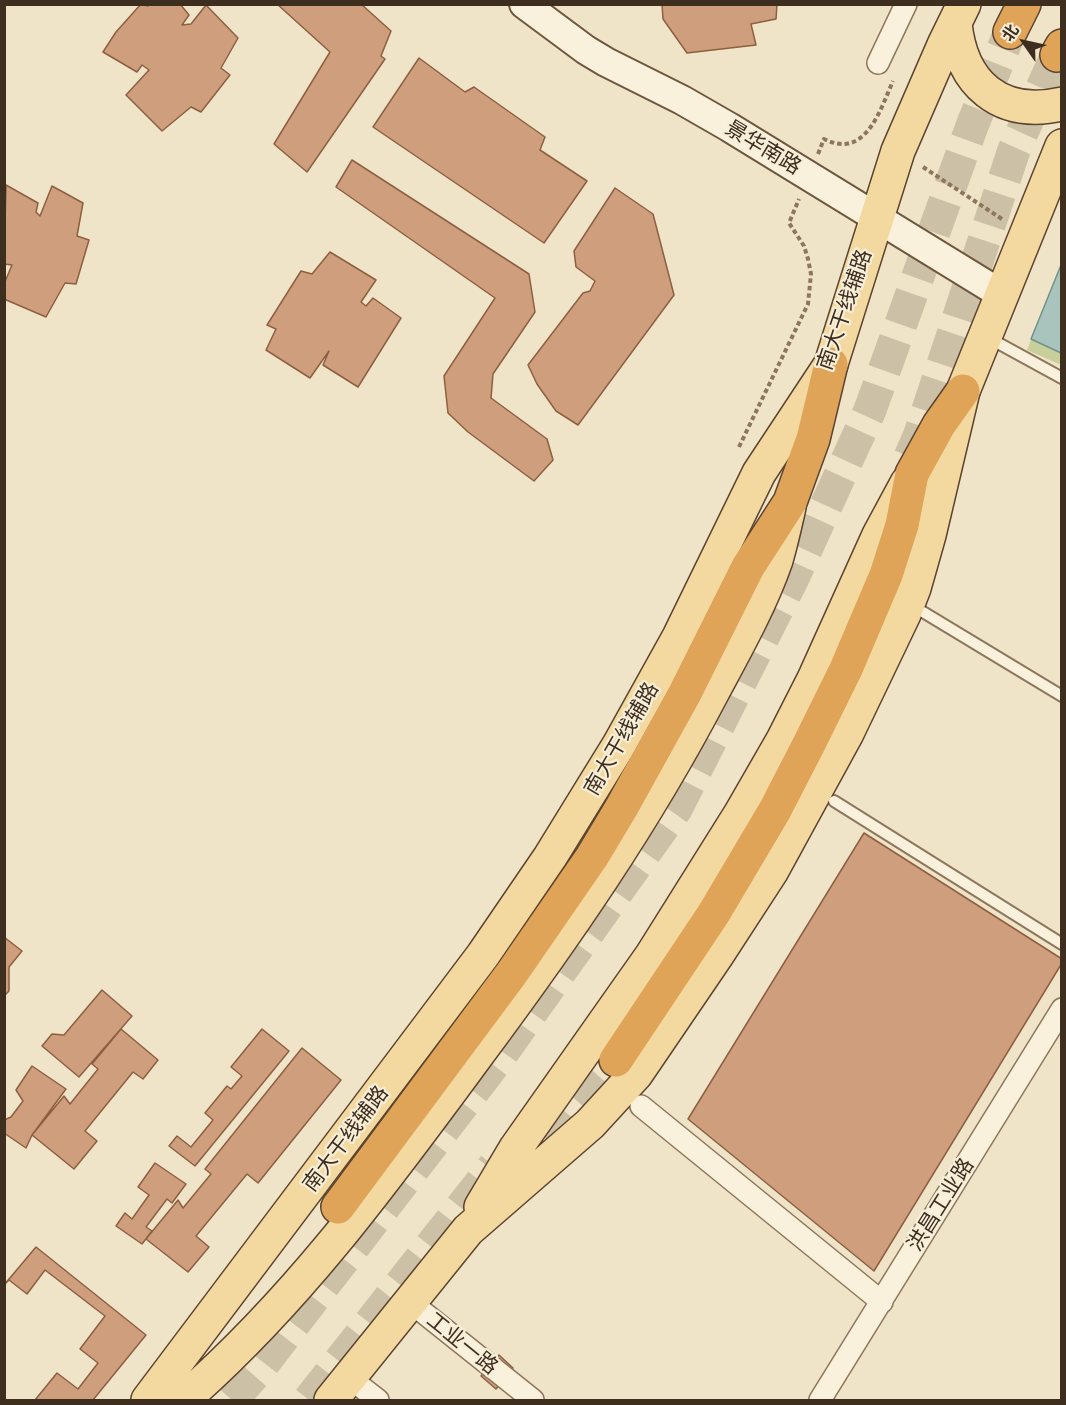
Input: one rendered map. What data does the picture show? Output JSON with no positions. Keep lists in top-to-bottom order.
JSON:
{
  "streets": {
    "main road": ["景华南路", "南大干线辅路"],
    "street": ["洪昌工业路", "工业一路"]
  },
  "crossings": [
    ["景华南路", "南大干线辅路"]
  ],
  "north": "top left"
}
